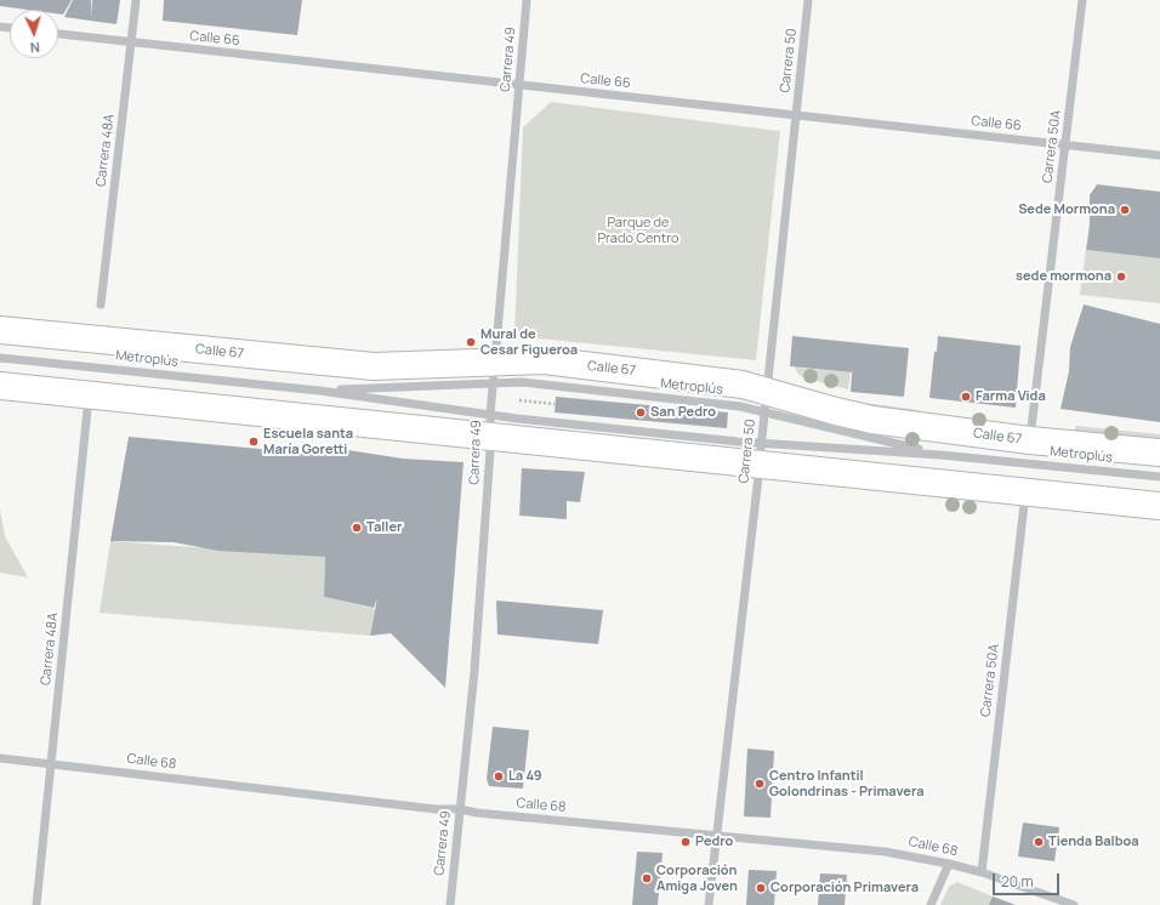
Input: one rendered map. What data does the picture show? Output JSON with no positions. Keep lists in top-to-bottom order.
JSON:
{
  "streets": {
    "main road": ["Calle 67"],
    "street": [
      "Calle 66",
      "Carrera 49",
      "Carrera 50",
      "Carrera 50A",
      "Carrera 48A",
      "Metroplús",
      "Calle 68"
    ]
  },
  "crossings": [
    ["Calle 66", "Carrera 49"],
    ["Calle 66", "Carrera 50"],
    ["Calle 66", "Carrera 50A"],
    ["Calle 66", "Carrera 48A"],
    ["Carrera 49", "Calle 67"],
    ["Carrera 49", "Metroplús"],
    ["Carrera 49", "Calle 68"],
    ["Carrera 50", "Calle 67"],
    ["Carrera 50", "Metroplús"],
    ["Carrera 50", "Calle 68"],
    ["Carrera 50A", "Calle 67"],
    ["Carrera 50A", "Calle 68"],
    ["Carrera 48A", "Calle 68"],
    ["Calle 67", "Metroplús"]
  ],
  "parks": ["Parque de Prado Centro"],
  "places": [
    "Sede Mormona",
    "sede mormona",
    "Mural de Cesar Figueroa",
    "Farma Vida",
    "San Pedro",
    "Escuela santa María Goretti",
    "Taller",
    "La 49",
    "Centro Infantil Golondrinas - Primavera",
    "Pedro",
    "Tienda Balboa",
    "Corporación Amiga Joven",
    "Corporación Primavera"
  ],
  "scale_bar": "20 m",
  "north": "bottom"
}
